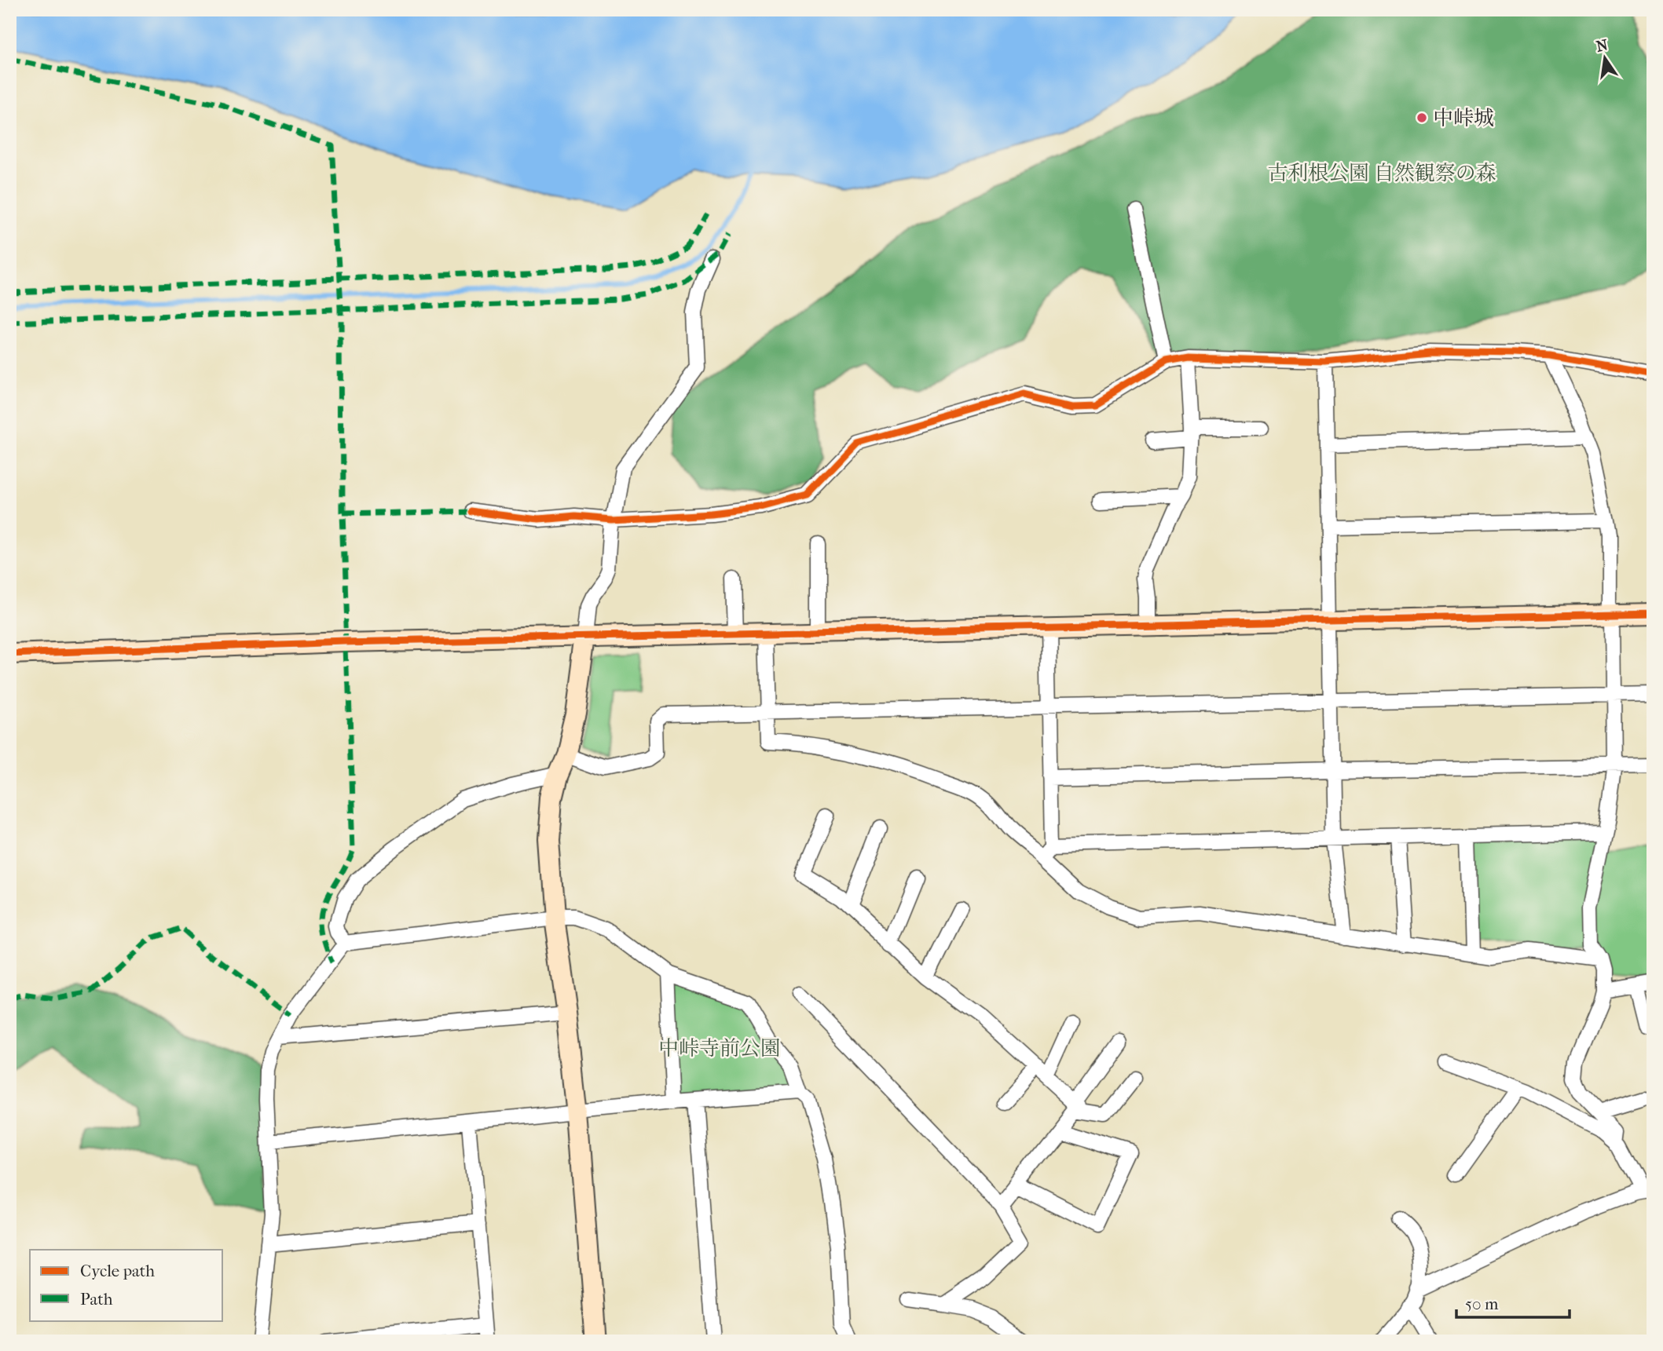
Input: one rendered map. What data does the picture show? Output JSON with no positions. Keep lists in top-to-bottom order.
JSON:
{
  "parks": ["古利根公園 自然観察の森", "中峠寺前公園"],
  "places": ["中峠城"],
  "legend": ["Cycle path", "Path"],
  "scale_bar": "50 m",
  "north": "top"
}
